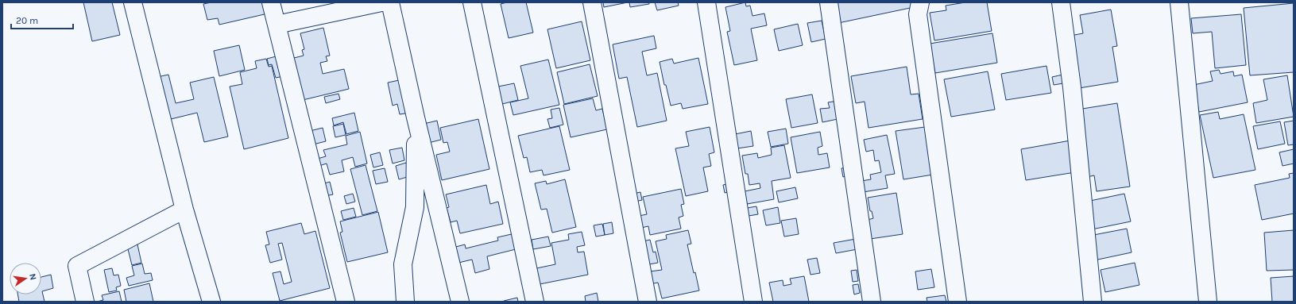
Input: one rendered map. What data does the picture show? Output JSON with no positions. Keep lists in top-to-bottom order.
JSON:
{
  "scale_bar": "20 m",
  "north": "right"
}
